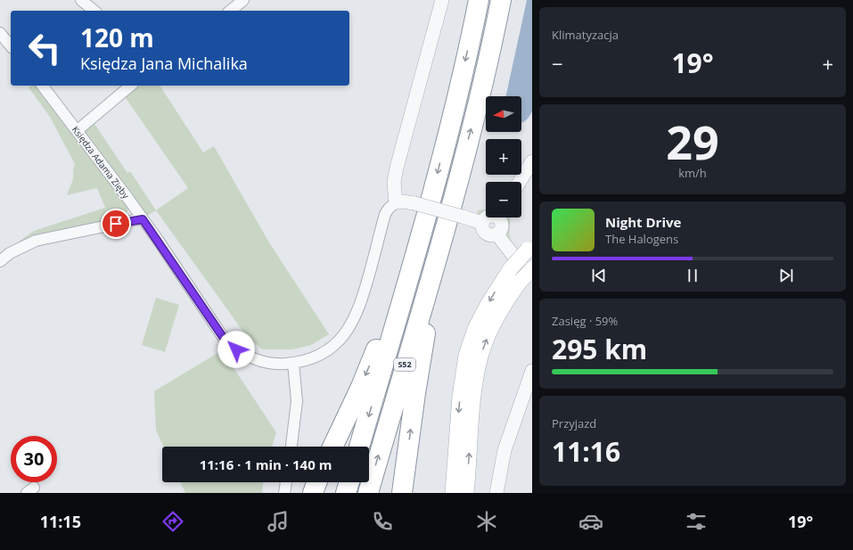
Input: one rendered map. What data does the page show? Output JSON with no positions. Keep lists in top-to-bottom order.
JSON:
{
  "streets": {
    "highway": ["S52"],
    "street": ["Księdza Adama Zięby"]
  },
  "north": "left",
  "page": {
    "tile": [
      "Klimatyzacja",
      ["29", "km/h"],
      ["Zasięg · 59%", "295 km"],
      ["Przyjazd", "11:16"]
    ],
    "turn": ["120 m", "Księdza Jana Michalika"],
    "heat": ["−", "19°", "+"],
    "map_buttons": ["+", "−"],
    "song": ["Night Drive", "The Halogens"],
    "limit": "30",
    "trip": "11:16 · 1 min · 140 m",
    "tabs": ["11:15", "19°"]
  }
}
